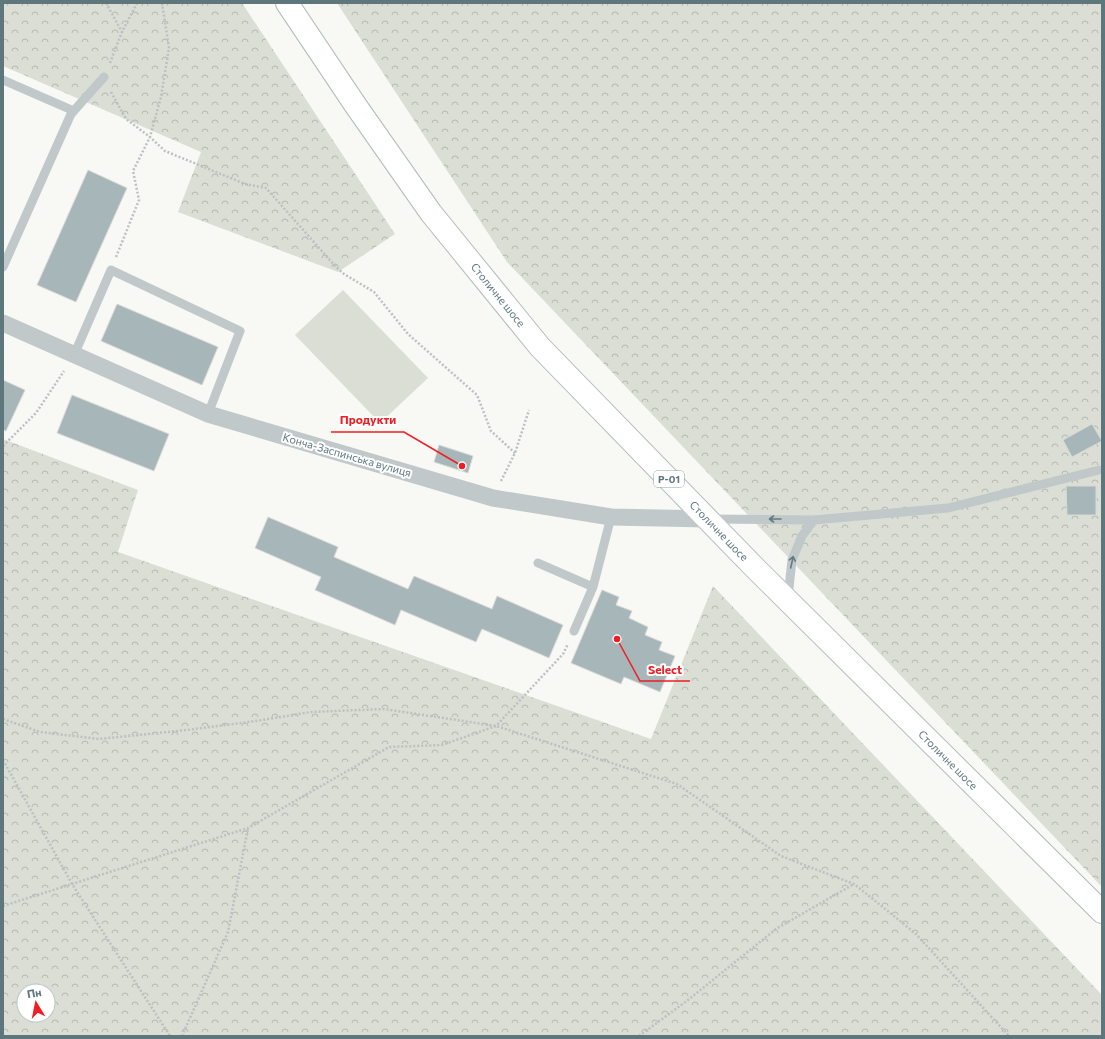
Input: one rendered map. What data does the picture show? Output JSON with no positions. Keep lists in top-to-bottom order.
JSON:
{
  "streets": {
    "main road": ["Столичне шосе", "Р-01"],
    "street": ["Конча-Заспинська вулиця"]
  },
  "crossings": [
    ["Столичне шосе", "Конча-Заспинська вулиця"]
  ],
  "places": ["Продукти", "Select"],
  "north": "top"
}
